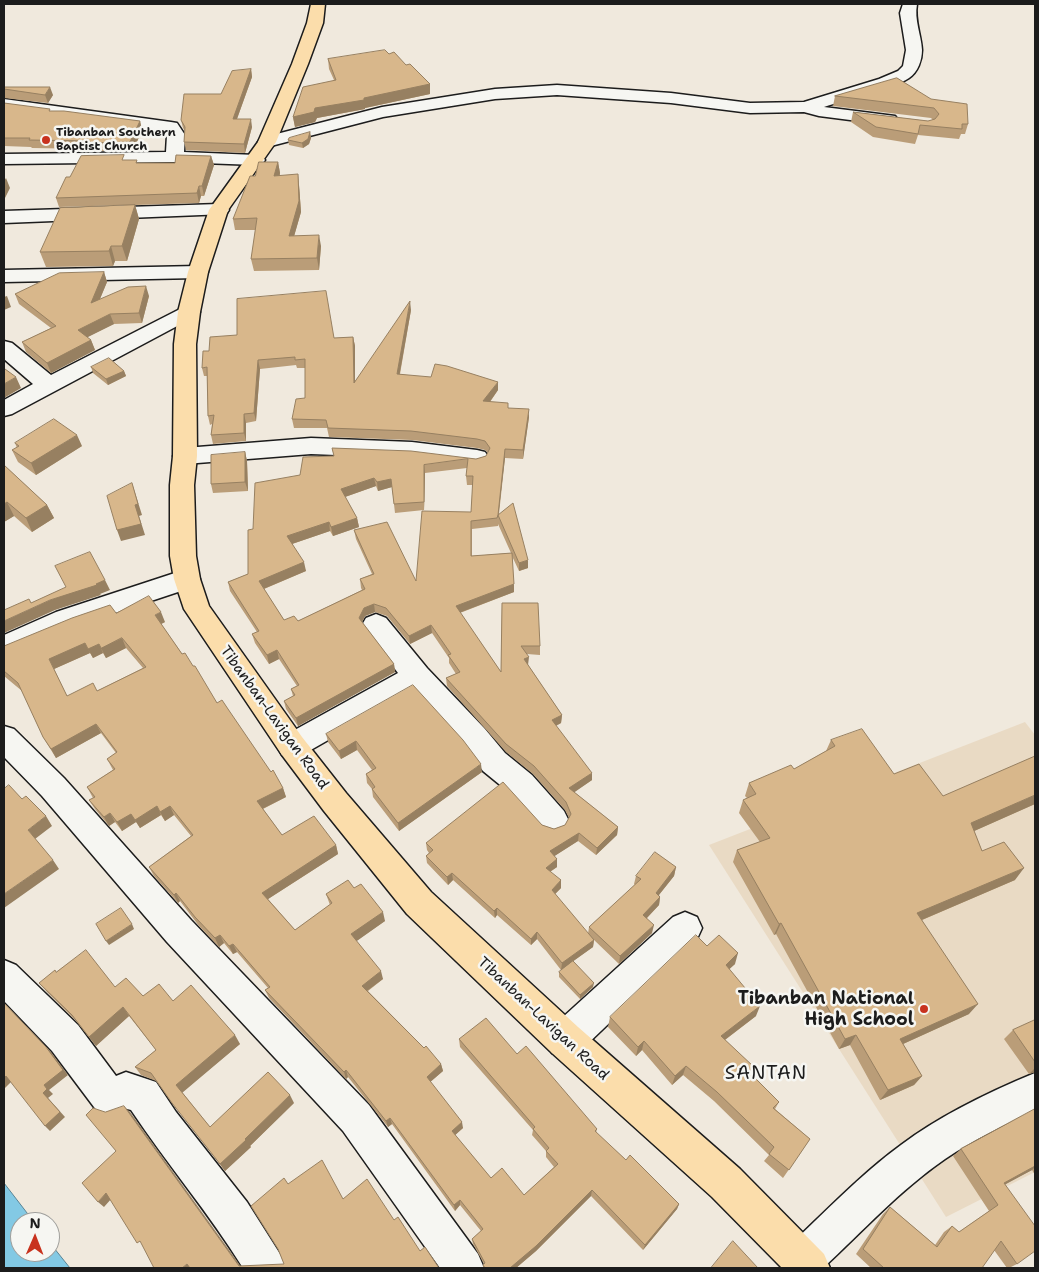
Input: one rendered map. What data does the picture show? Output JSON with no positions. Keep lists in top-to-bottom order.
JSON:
{
  "streets": {
    "main road": ["Tibanban-Lavigan Road"]
  },
  "districts": ["SANTAN"],
  "places": ["Tibanban Southern Baptist Church", "Tibanban National High School"],
  "north": "top"
}
